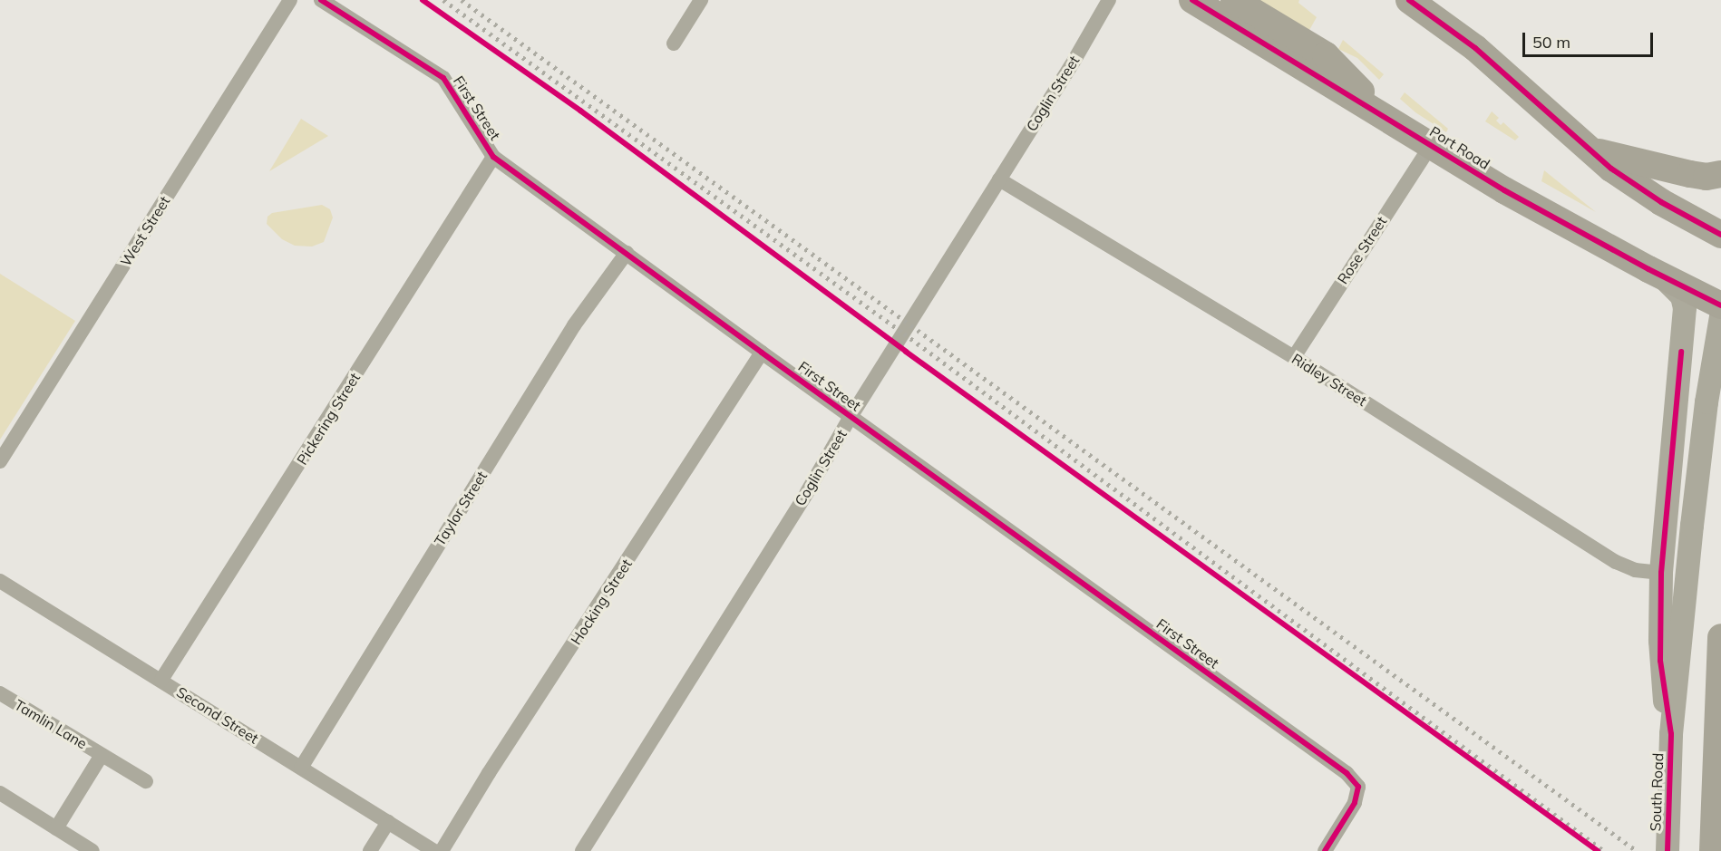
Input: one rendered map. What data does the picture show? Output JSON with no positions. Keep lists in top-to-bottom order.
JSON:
{
  "streets": {
    "highway": ["Port Road"],
    "main road": ["South Road"],
    "street": [
      "Coglin Street",
      "First Street",
      "West Street",
      "Rose Street",
      "Ridley Street",
      "Pickering Street",
      "Taylor Street",
      "Hocking Street",
      "Second Street",
      "Tamlin Lane"
    ]
  },
  "crossings": [
    ["Coglin Street", "First Street"],
    ["Coglin Street", "Ridley Street"],
    ["First Street", "Pickering Street"],
    ["First Street", "Taylor Street"],
    ["First Street", "Hocking Street"],
    ["Port Road", "Rose Street"],
    ["Rose Street", "Ridley Street"],
    ["Pickering Street", "Second Street"],
    ["Taylor Street", "Second Street"]
  ],
  "scale_bar": "50 m"
}
